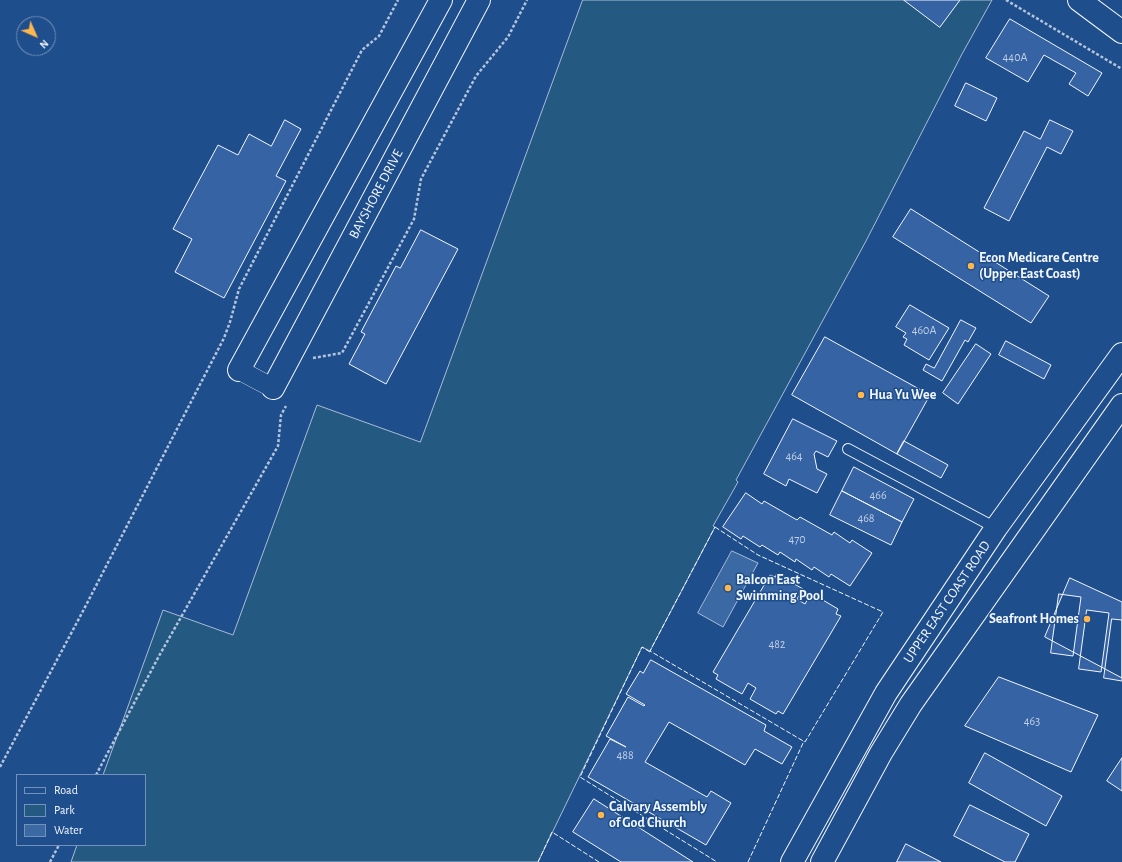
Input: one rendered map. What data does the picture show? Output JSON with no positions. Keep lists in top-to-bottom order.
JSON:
{
  "streets": {
    "main road": ["BAYSHORE DRIVE", "UPPER EAST COAST ROAD"]
  },
  "places": [
    "Econ Medicare Centre (Upper East Coast)",
    "Hua Yu Wee",
    "Balcon East Swimming Pool",
    "Seafront Homes",
    "Calvary Assembly of God Church"
  ],
  "house_numbers": [
    "440A",
    "460A",
    "464",
    "466",
    "468",
    "470",
    "482",
    "463",
    "488"
  ],
  "legend": ["Road", "Park", "Water"],
  "north": "bottom right"
}
